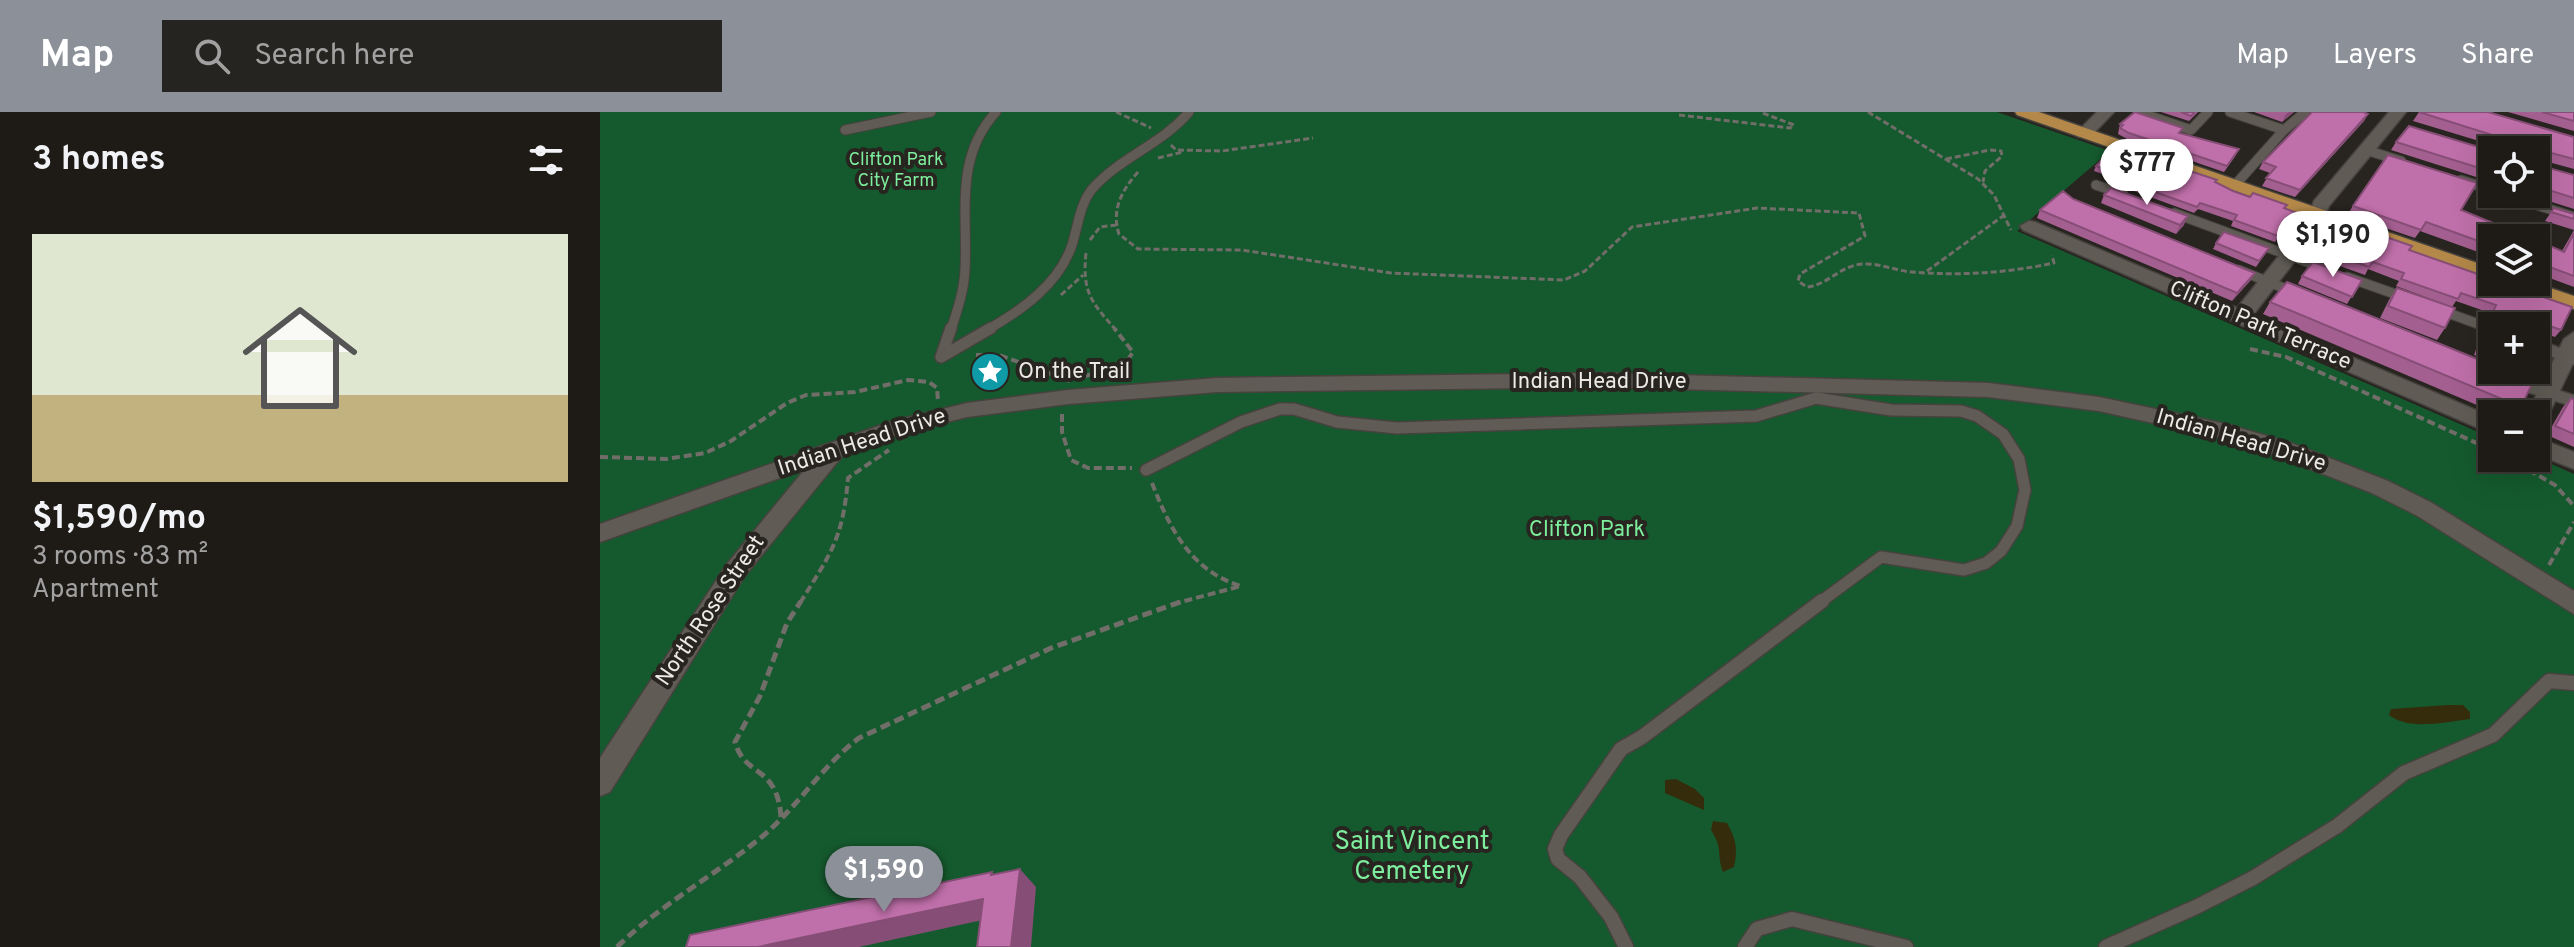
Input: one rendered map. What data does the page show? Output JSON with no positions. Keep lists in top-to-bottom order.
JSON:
{
  "streets": {
    "street": ["Clifton Park Terrace", "Indian Head Drive", "North Rose Street"]
  },
  "crossings": [
    ["Indian Head Drive", "North Rose Street"]
  ],
  "parks": ["Clifton Park City Farm", "Clifton Park", "Saint Vincent Cemetery"],
  "places": {
    "place": ["On the Trail"]
  },
  "page": {
    "header": "Map",
    "search": "Search here",
    "nav": ["Map", "Layers", "Share"],
    "heading": "3 homes",
    "map_buttons": ["+", "−"],
    "price": ["$777", "$1,190", "$1,590"],
    "list": [
      {
        "name": "$1,590/mo",
        "note": "3 rooms · 83 m² · Apartment"
      }
    ]
  }
}
